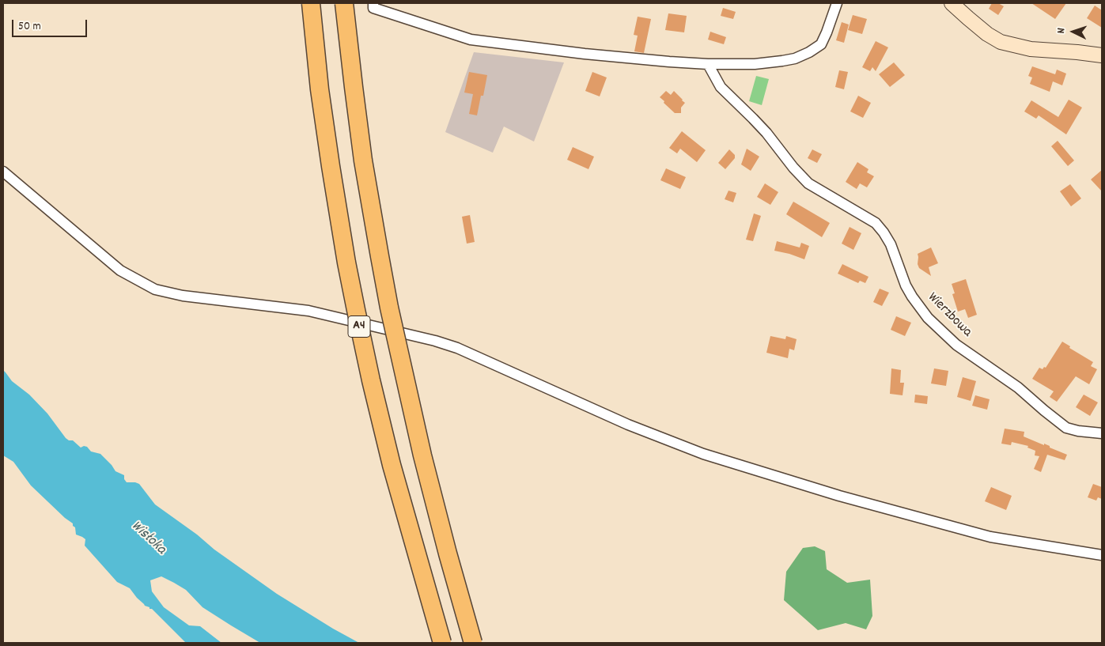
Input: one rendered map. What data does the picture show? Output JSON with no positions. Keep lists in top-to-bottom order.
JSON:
{
  "streets": {
    "highway": ["A4"],
    "street": ["Wierzbowa"]
  },
  "water": ["Wisłoka"],
  "scale_bar": "50 m",
  "north": "left"
}
